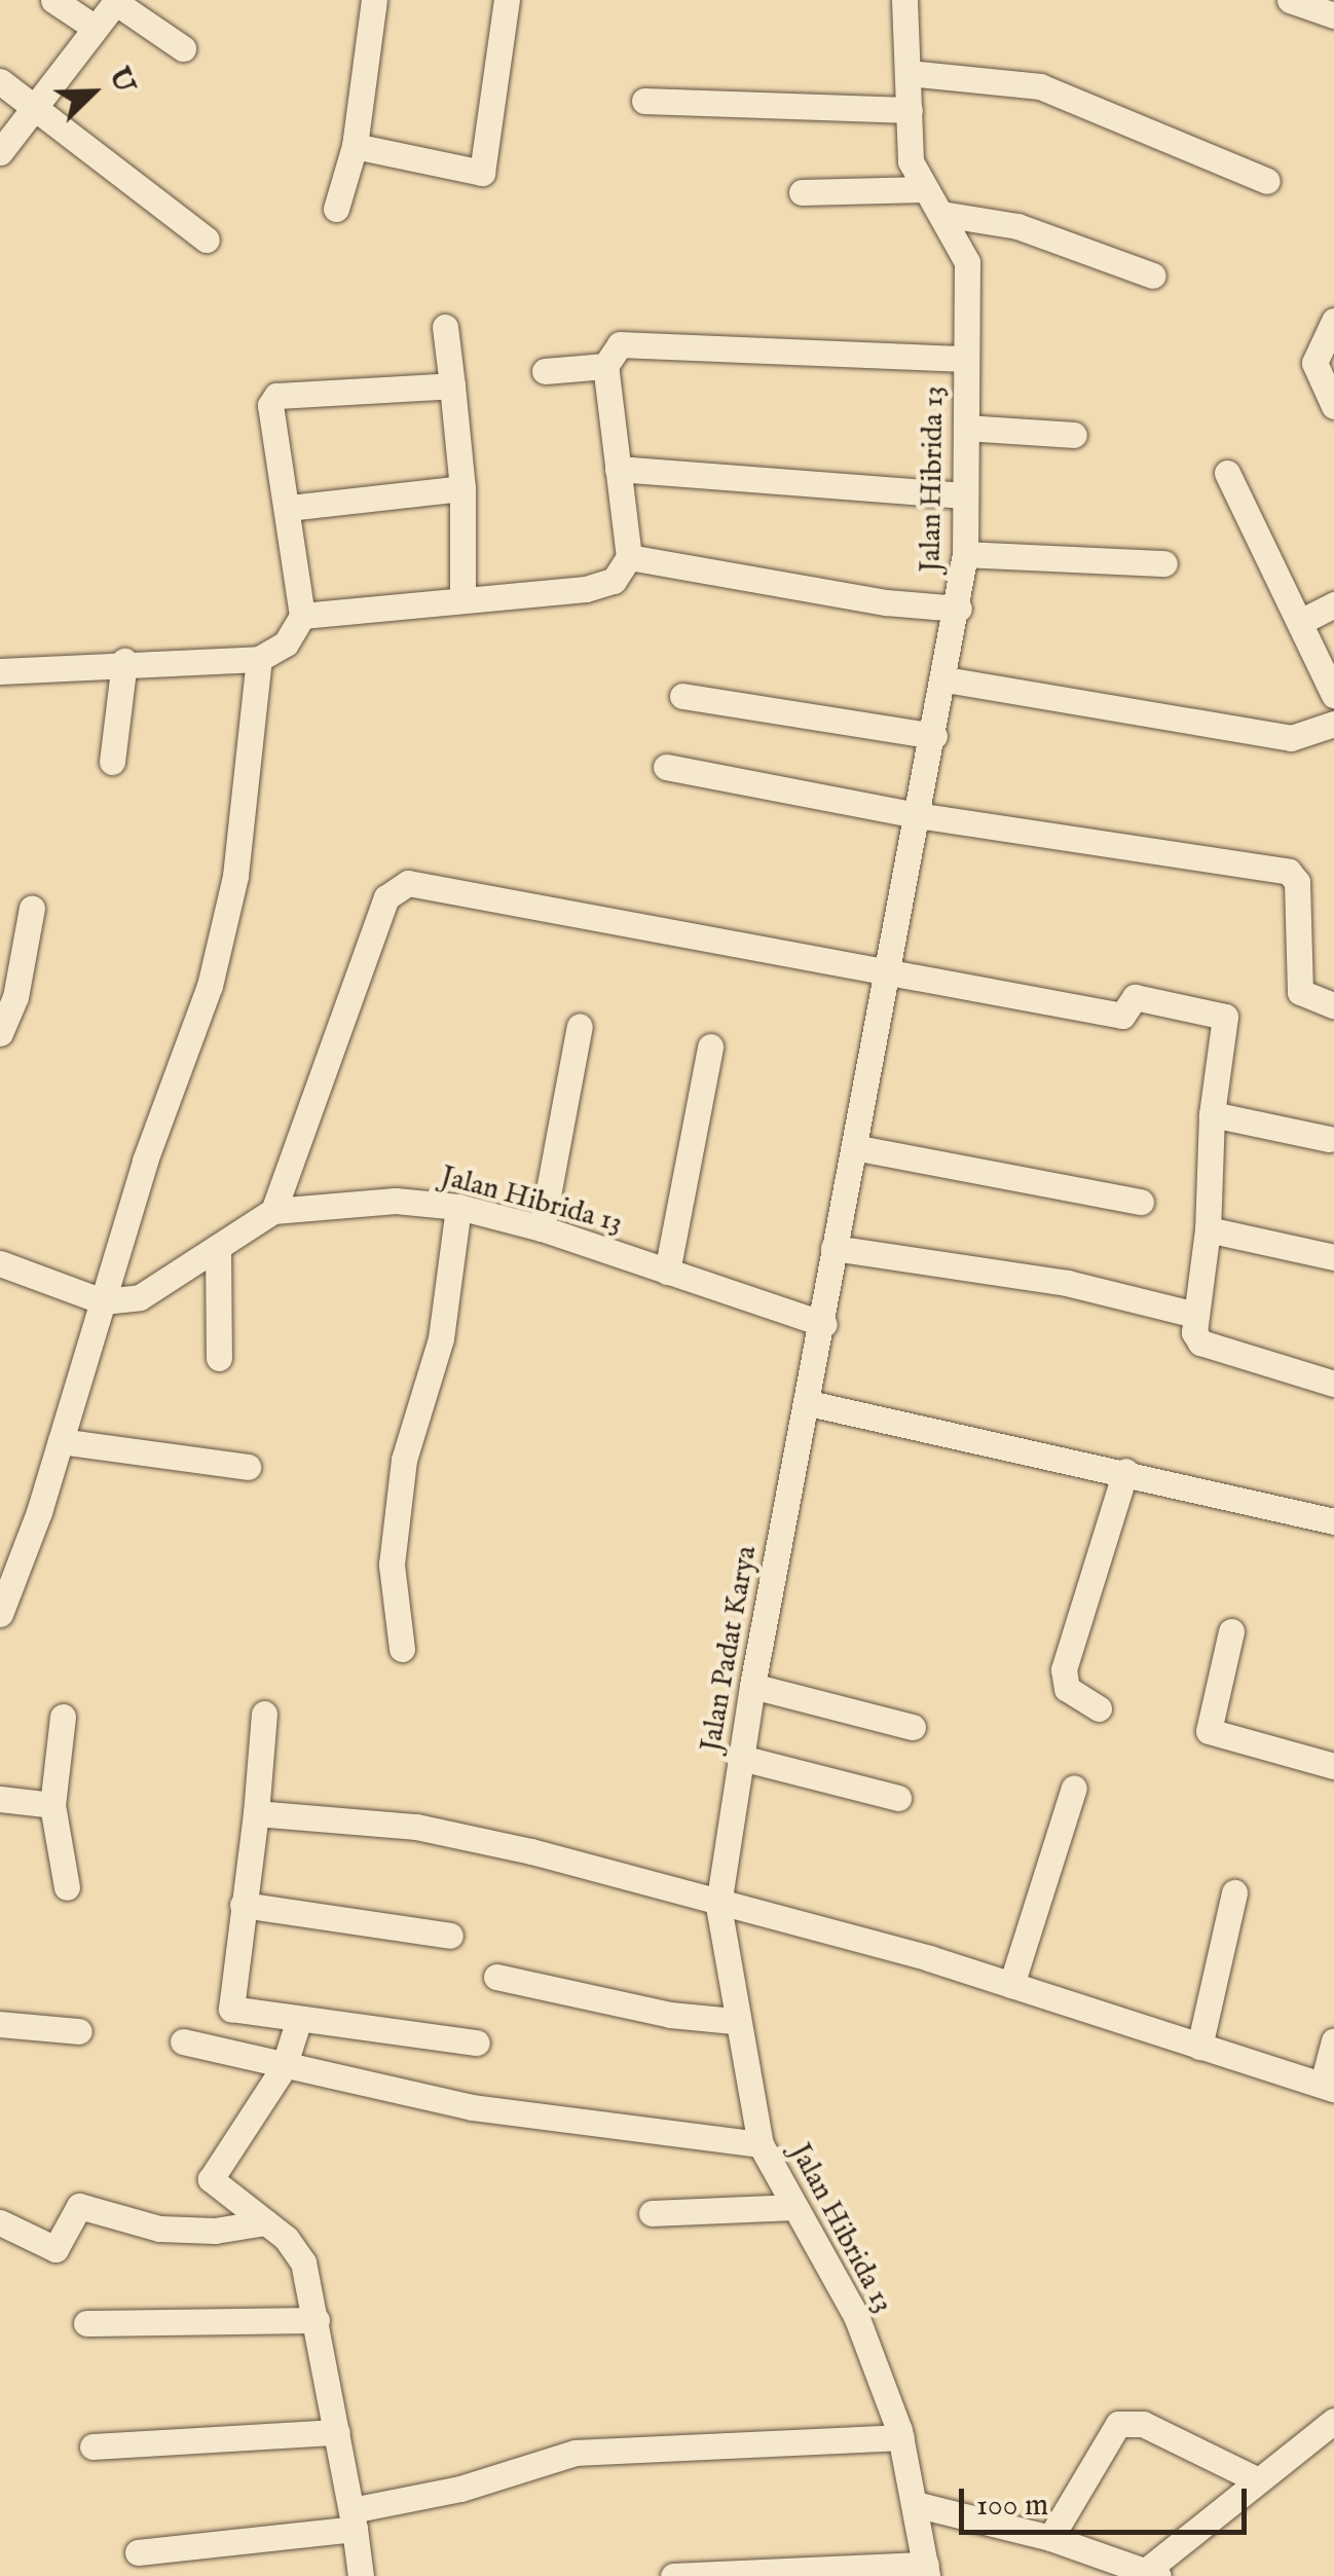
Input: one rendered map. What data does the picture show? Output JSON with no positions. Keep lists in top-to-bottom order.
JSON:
{
  "streets": {
    "street": ["Jalan Hibrida 13", "Jalan Padat Karya"]
  },
  "crossings": [
    ["Jalan Hibrida 13", "Jalan Padat Karya"]
  ],
  "scale_bar": "100 m",
  "north": "top right"
}
